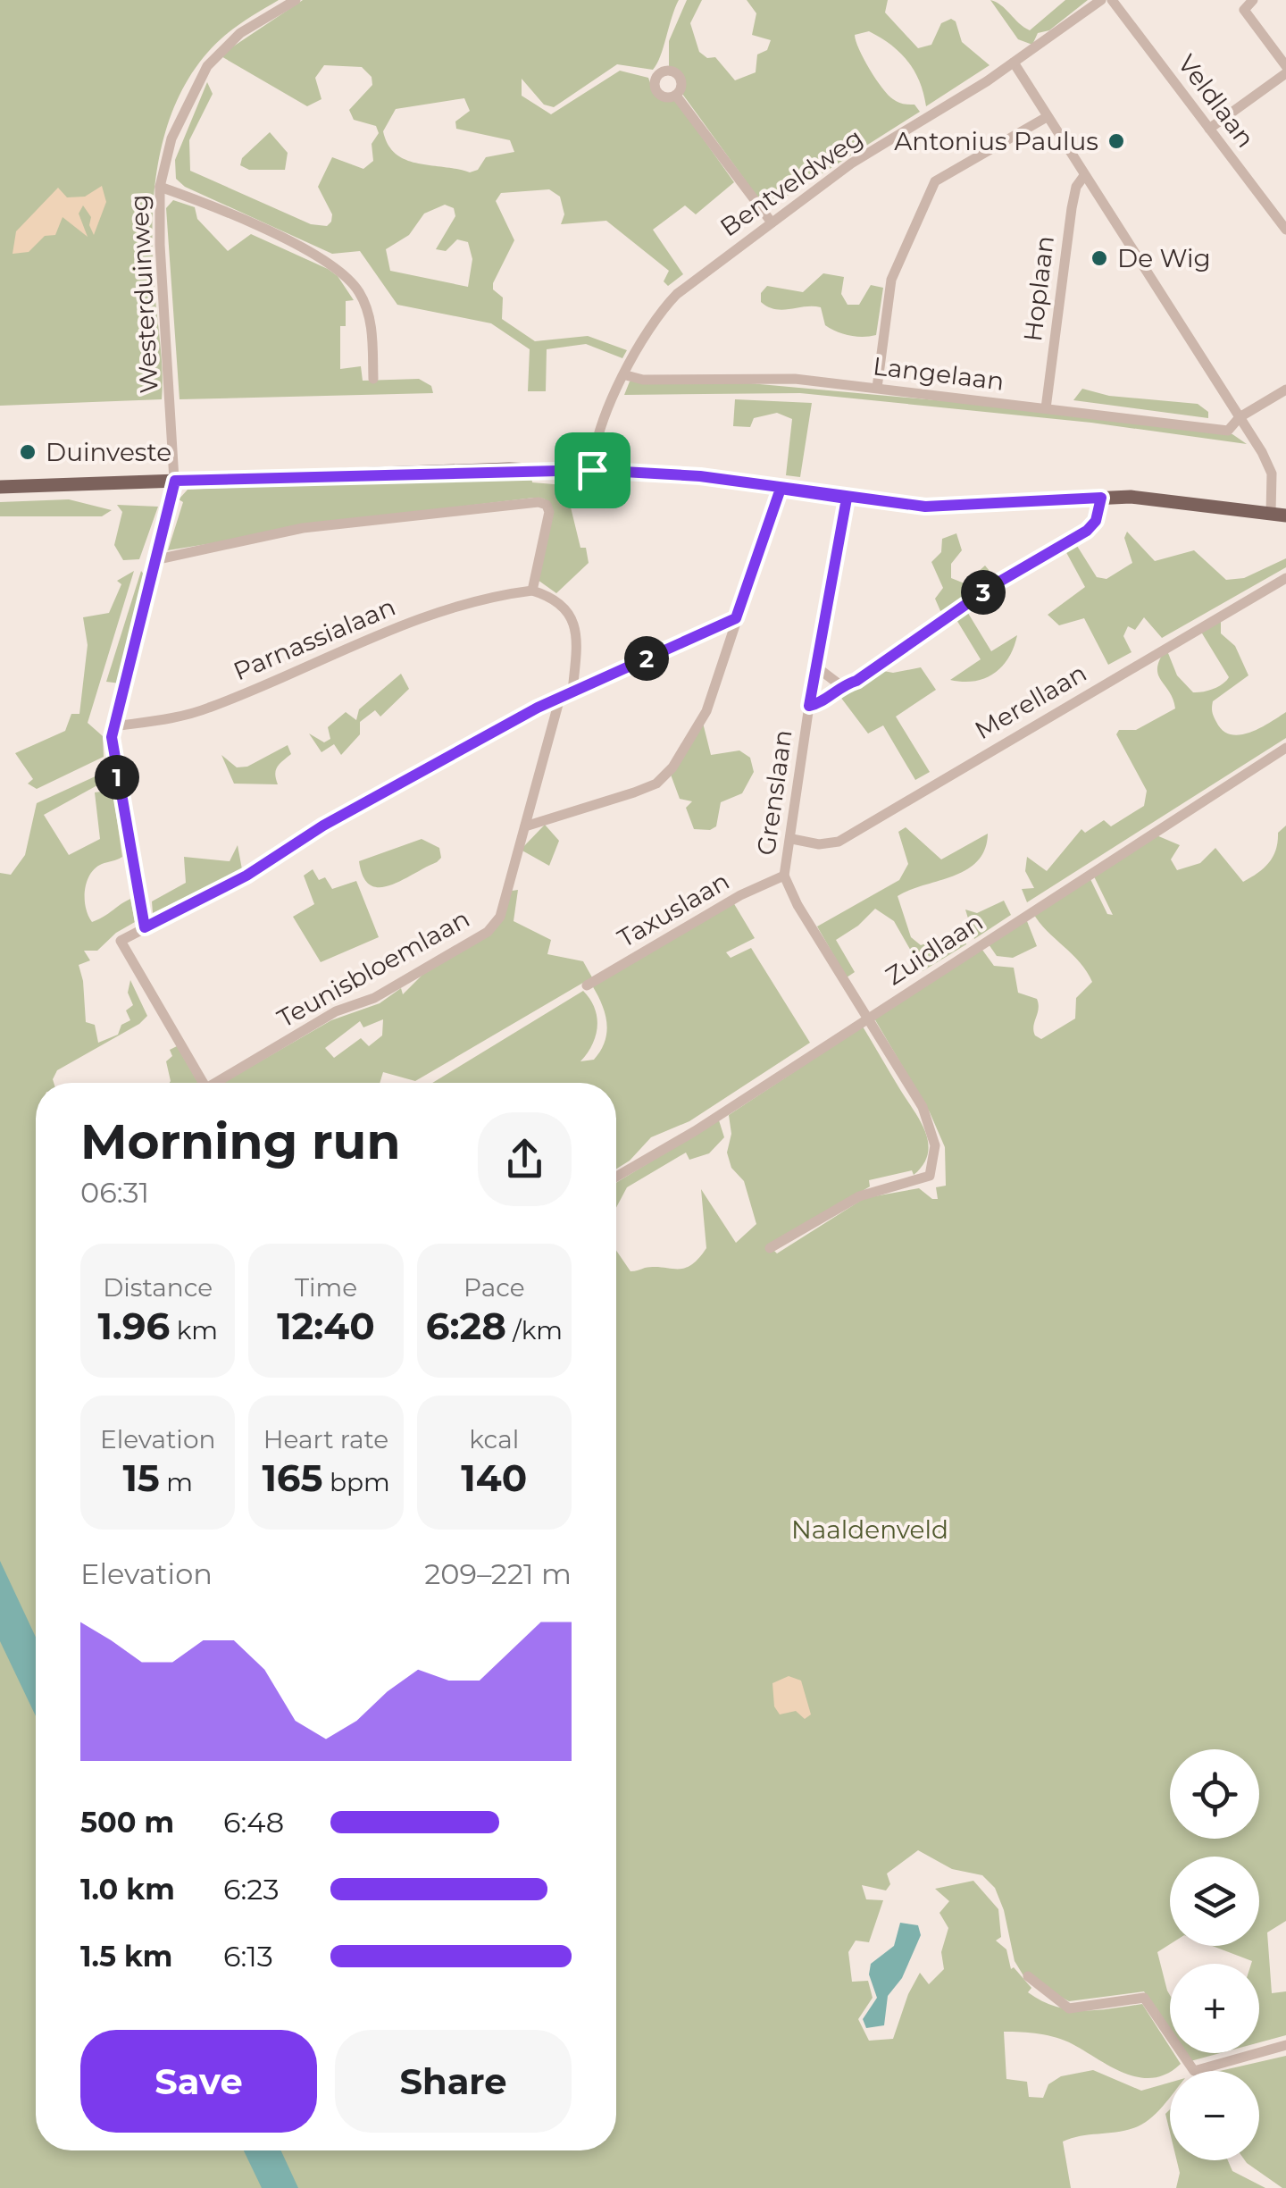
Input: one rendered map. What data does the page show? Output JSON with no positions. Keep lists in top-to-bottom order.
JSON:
{
  "streets": {
    "street": [
      "Veldlaan",
      "Bentveldweg",
      "Hoplaan",
      "Westerduinweg",
      "Langelaan",
      "Parnassialaan",
      "Merellaan",
      "Grenslaan",
      "Taxuslaan",
      "Zuidlaan",
      "Teunisbloemlaan"
    ]
  },
  "crossings": [
    ["Bentveldweg", "Langelaan"],
    ["Hoplaan", "Langelaan"],
    ["Westerduinweg", "Parnassialaan"],
    ["Merellaan", "Grenslaan"],
    ["Grenslaan", "Taxuslaan"],
    ["Grenslaan", "Zuidlaan"]
  ],
  "parks": ["Naaldenveld"],
  "places": ["Antonius Paulus", "De Wig", "Duinveste"],
  "page": {
    "pins": ["3", "2", "1"],
    "heading": ["Morning run", "06:31"],
    "stats": [
      ["Distance", "1.96 km"],
      ["Time", "12:40"],
      ["Pace", "6:28 /km"],
      ["Elevation", "15 m"],
      ["Heart rate", "165 bpm"],
      ["kcal", "140"]
    ],
    "chart": ["Elevation", "209–221 m"],
    "map_buttons": ["+", "−"],
    "list": [
      {
        "name": "500 m",
        "note": "6:48"
      },
      {
        "name": "1.0 km",
        "note": "6:23"
      },
      {
        "name": "1.5 km",
        "note": "6:13"
      }
    ],
    "buttons": ["Save", "Share"]
  }
}
